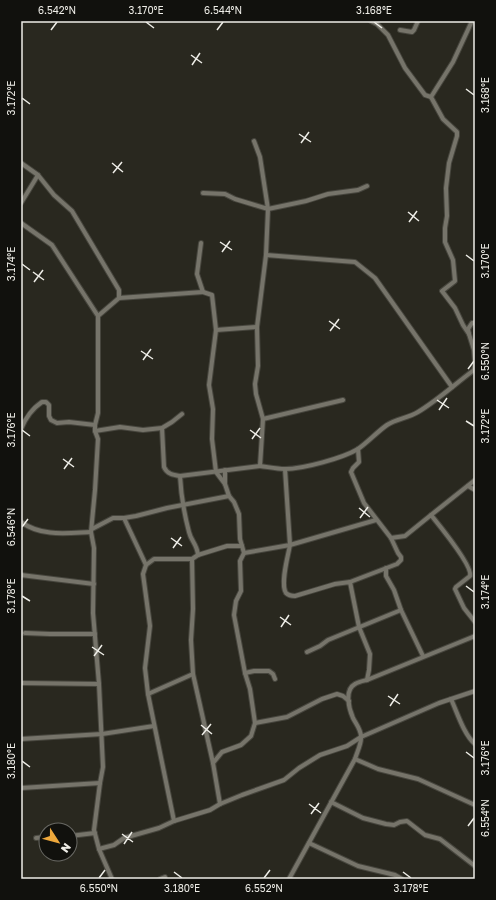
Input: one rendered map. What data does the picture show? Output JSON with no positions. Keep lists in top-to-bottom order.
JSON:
{
  "north": "bottom right",
  "coordinates": [
    "6.542°N",
    "3.170°E",
    "6.544°N",
    "3.168°E",
    "3.172°E",
    "3.174°E",
    "6.550°N",
    "3.176°E",
    "6.546°N",
    "3.178°E",
    "3.180°E",
    "6.554°N",
    "6.552°N"
  ]
}
